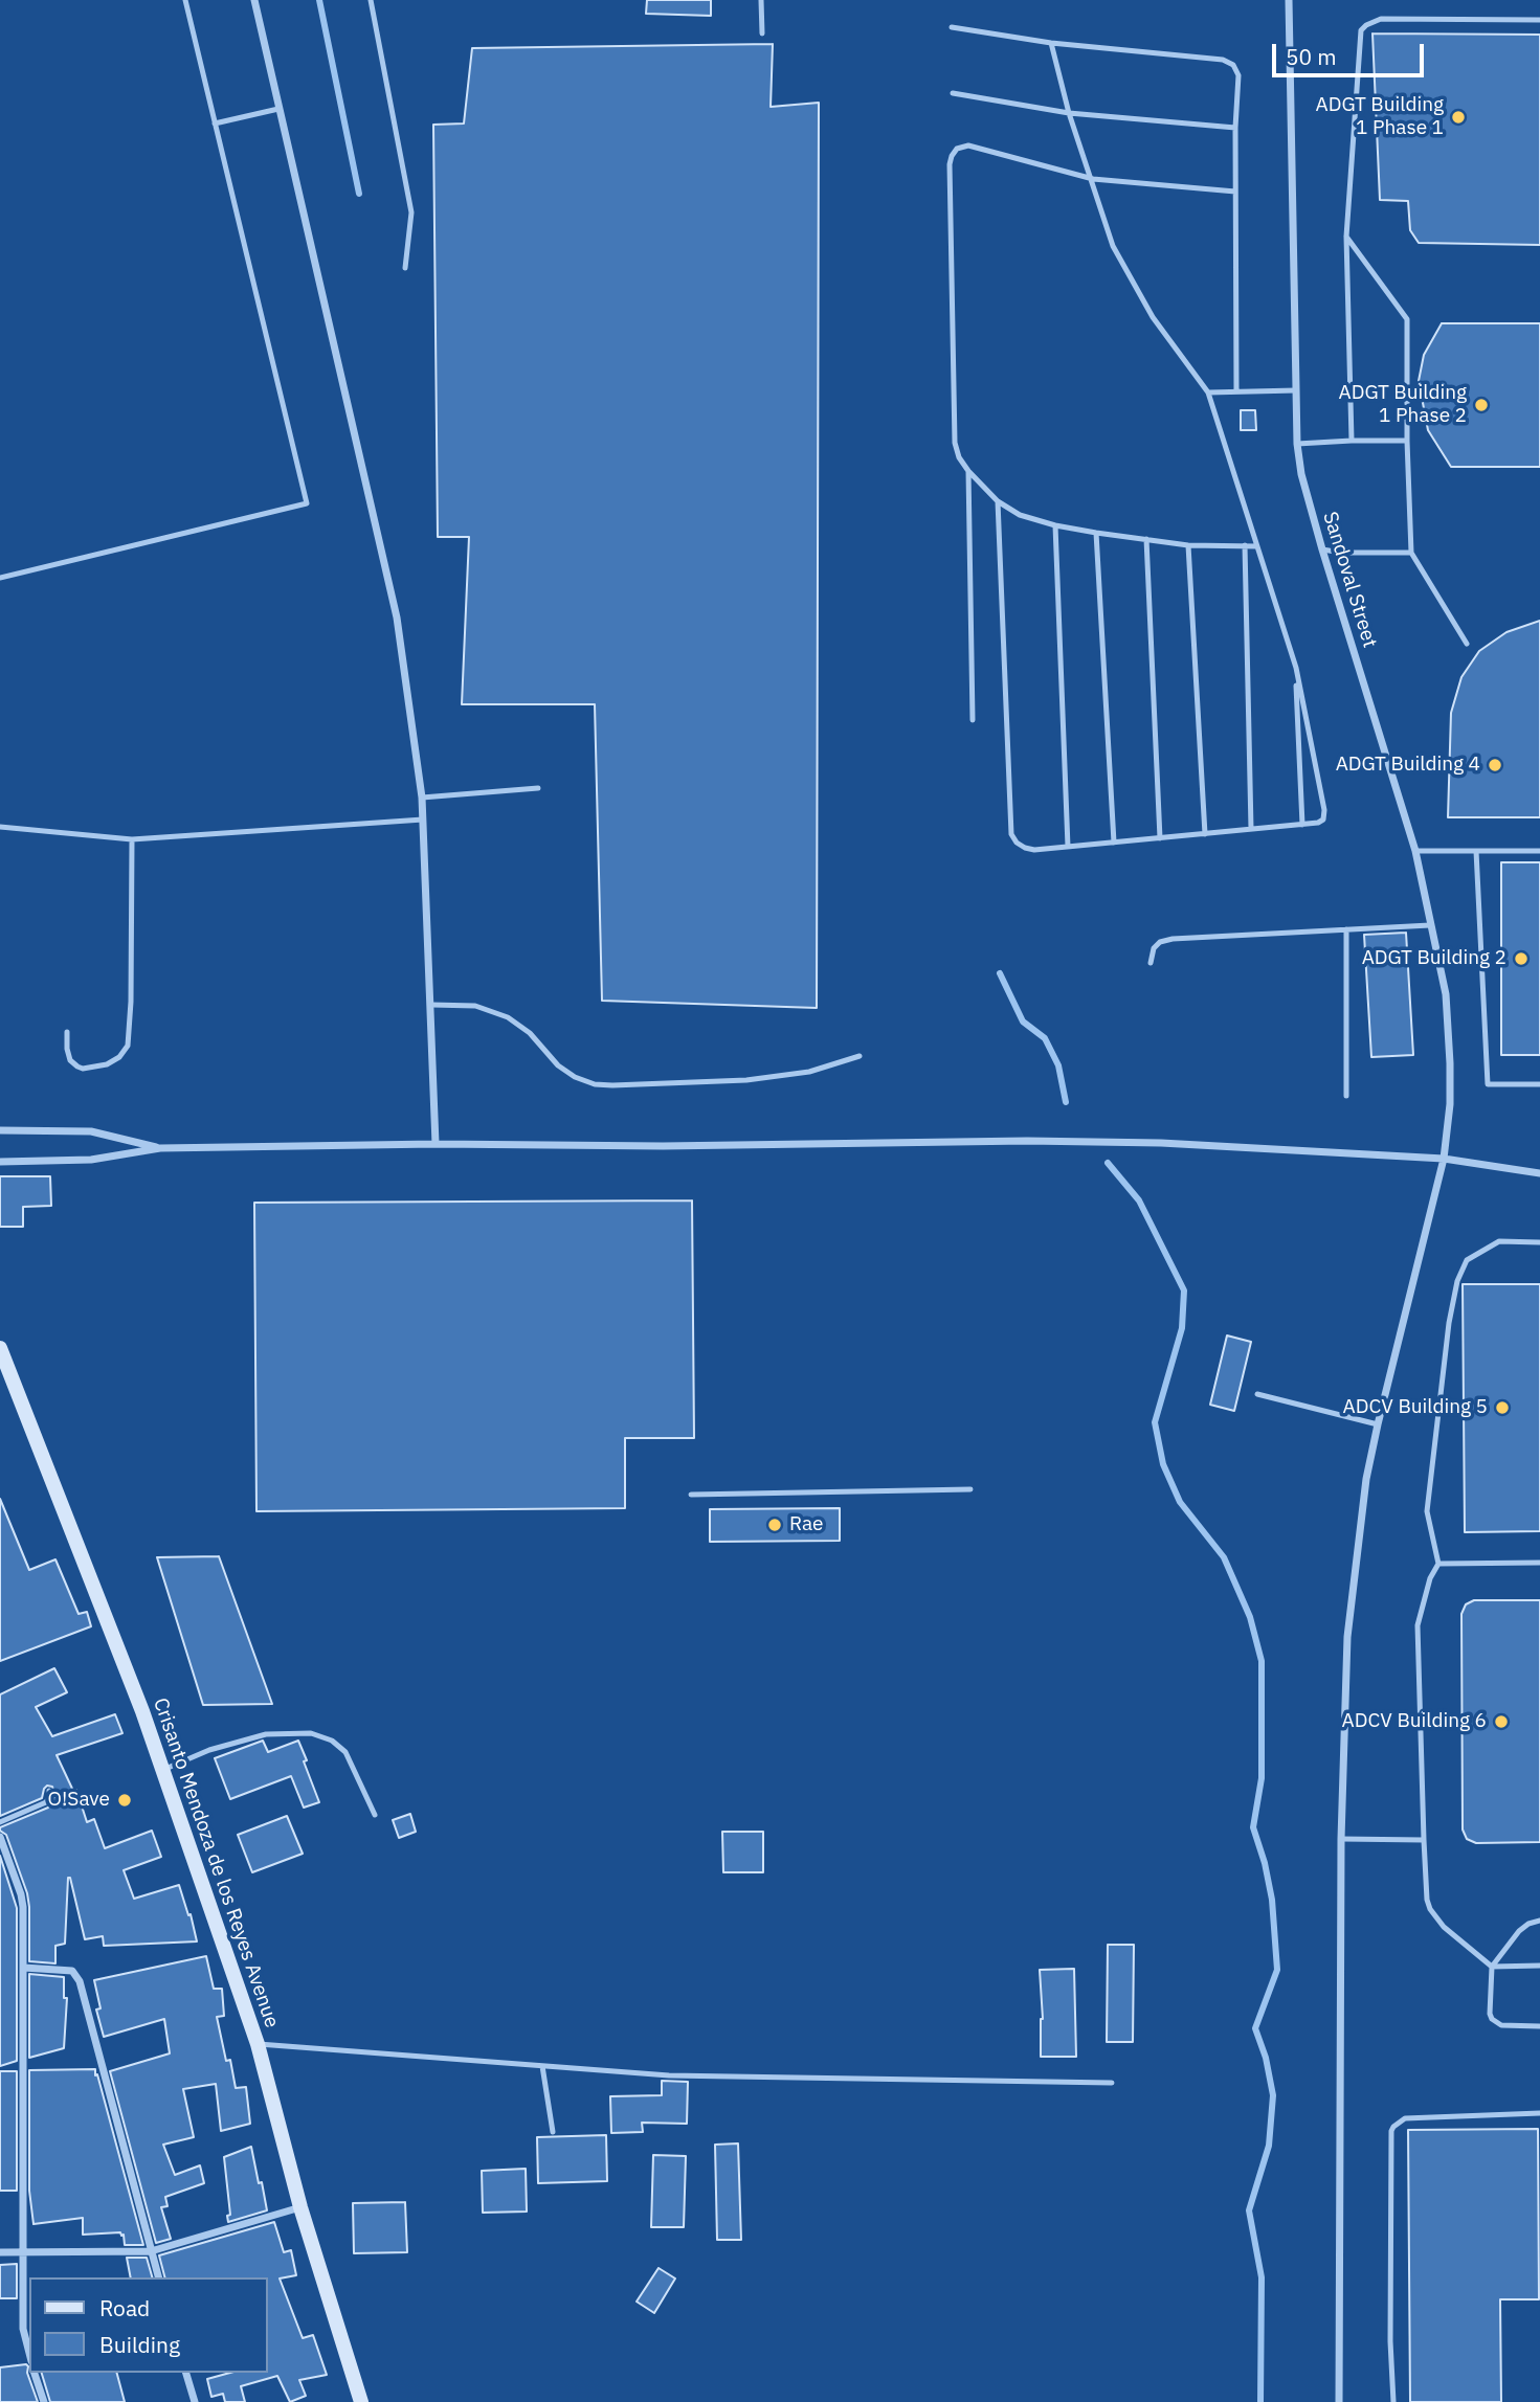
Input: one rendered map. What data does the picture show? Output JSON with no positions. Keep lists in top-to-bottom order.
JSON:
{
  "streets": {
    "main road": ["Crisanto Mendoza de los Reyes Avenue"],
    "street": ["Sandoval Street"]
  },
  "places": [
    "ADGT Building 1 Phase 1",
    "ADGT Building 1 Phase 2",
    "ADGT Building 4",
    "ADGT Building 2",
    "ADCV Building 5",
    "Rae",
    "ADCV Building 6",
    "O!Save"
  ],
  "legend": ["Road", "Building"],
  "scale_bar": "50 m"
}
